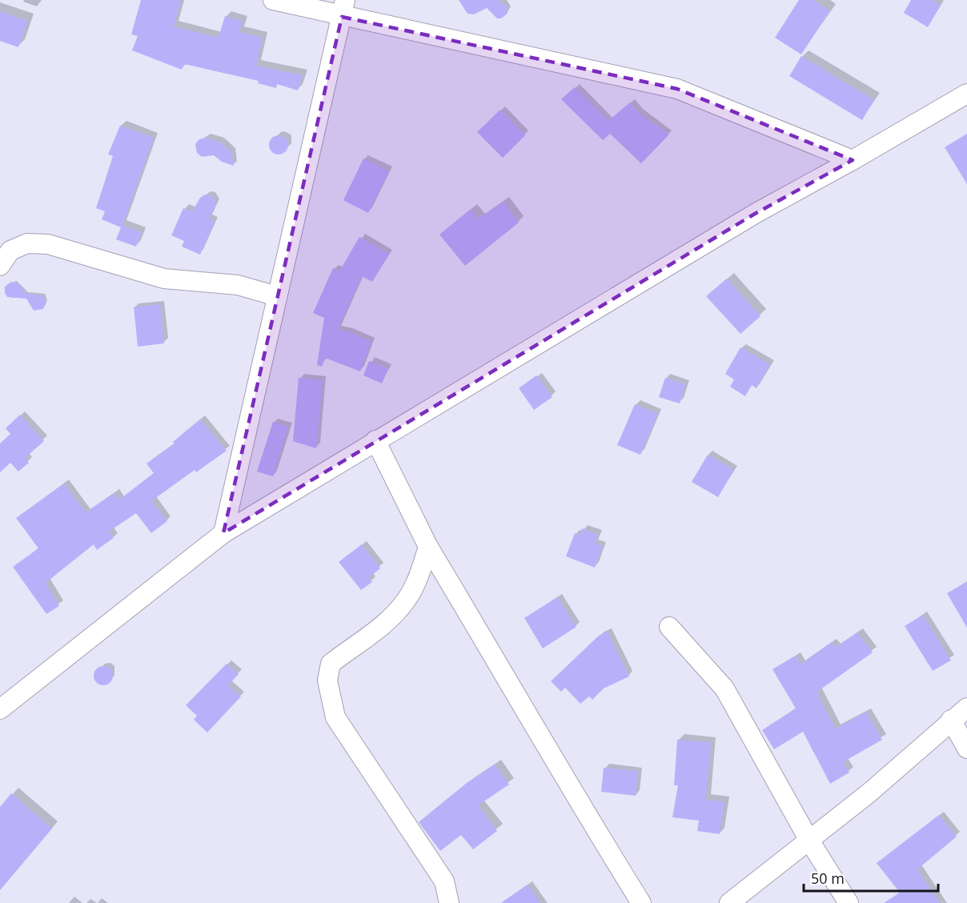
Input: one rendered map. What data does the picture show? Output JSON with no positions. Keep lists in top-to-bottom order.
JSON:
{
  "scale_bar": "50 m"
}
